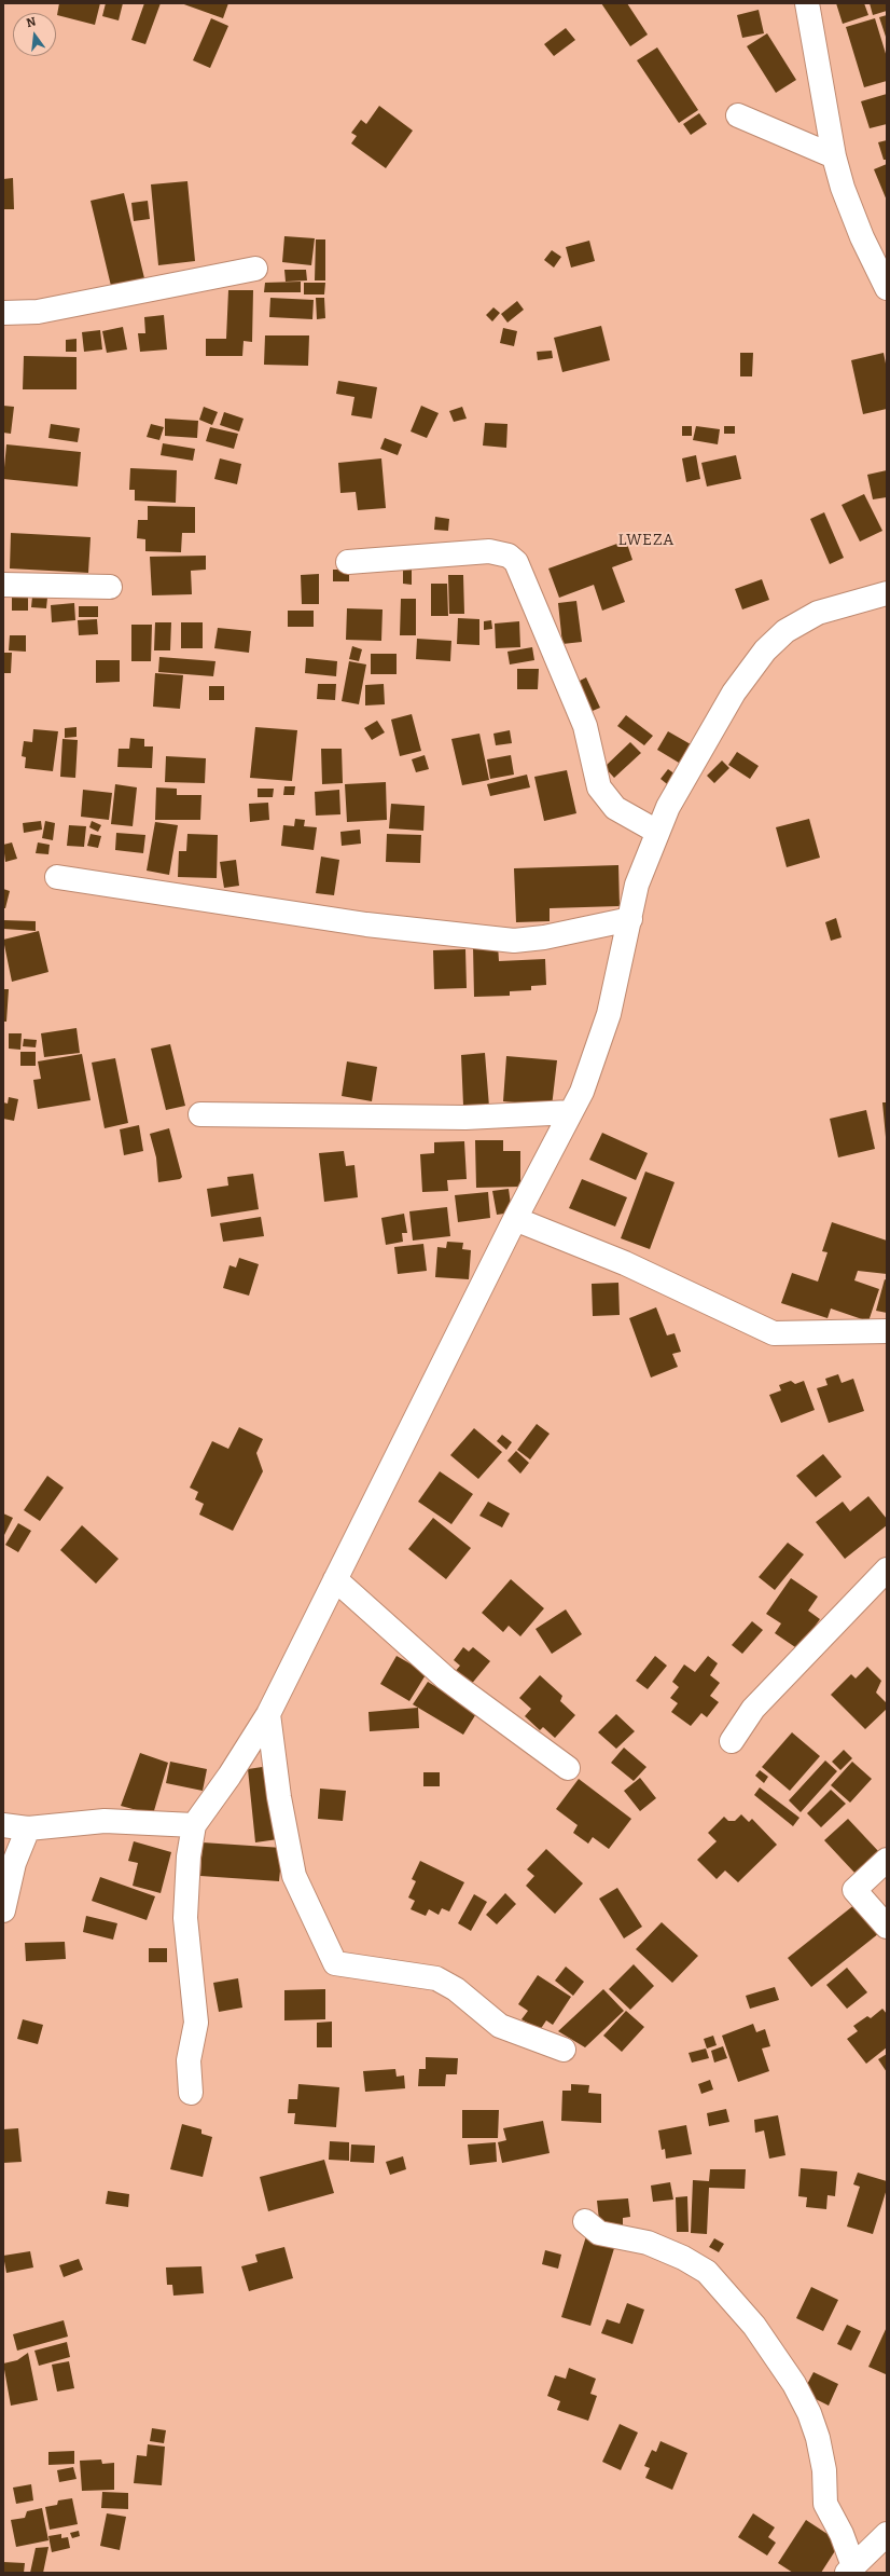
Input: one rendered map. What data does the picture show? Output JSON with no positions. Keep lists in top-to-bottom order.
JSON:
{
  "districts": ["LWEZA"],
  "north": "top"
}
